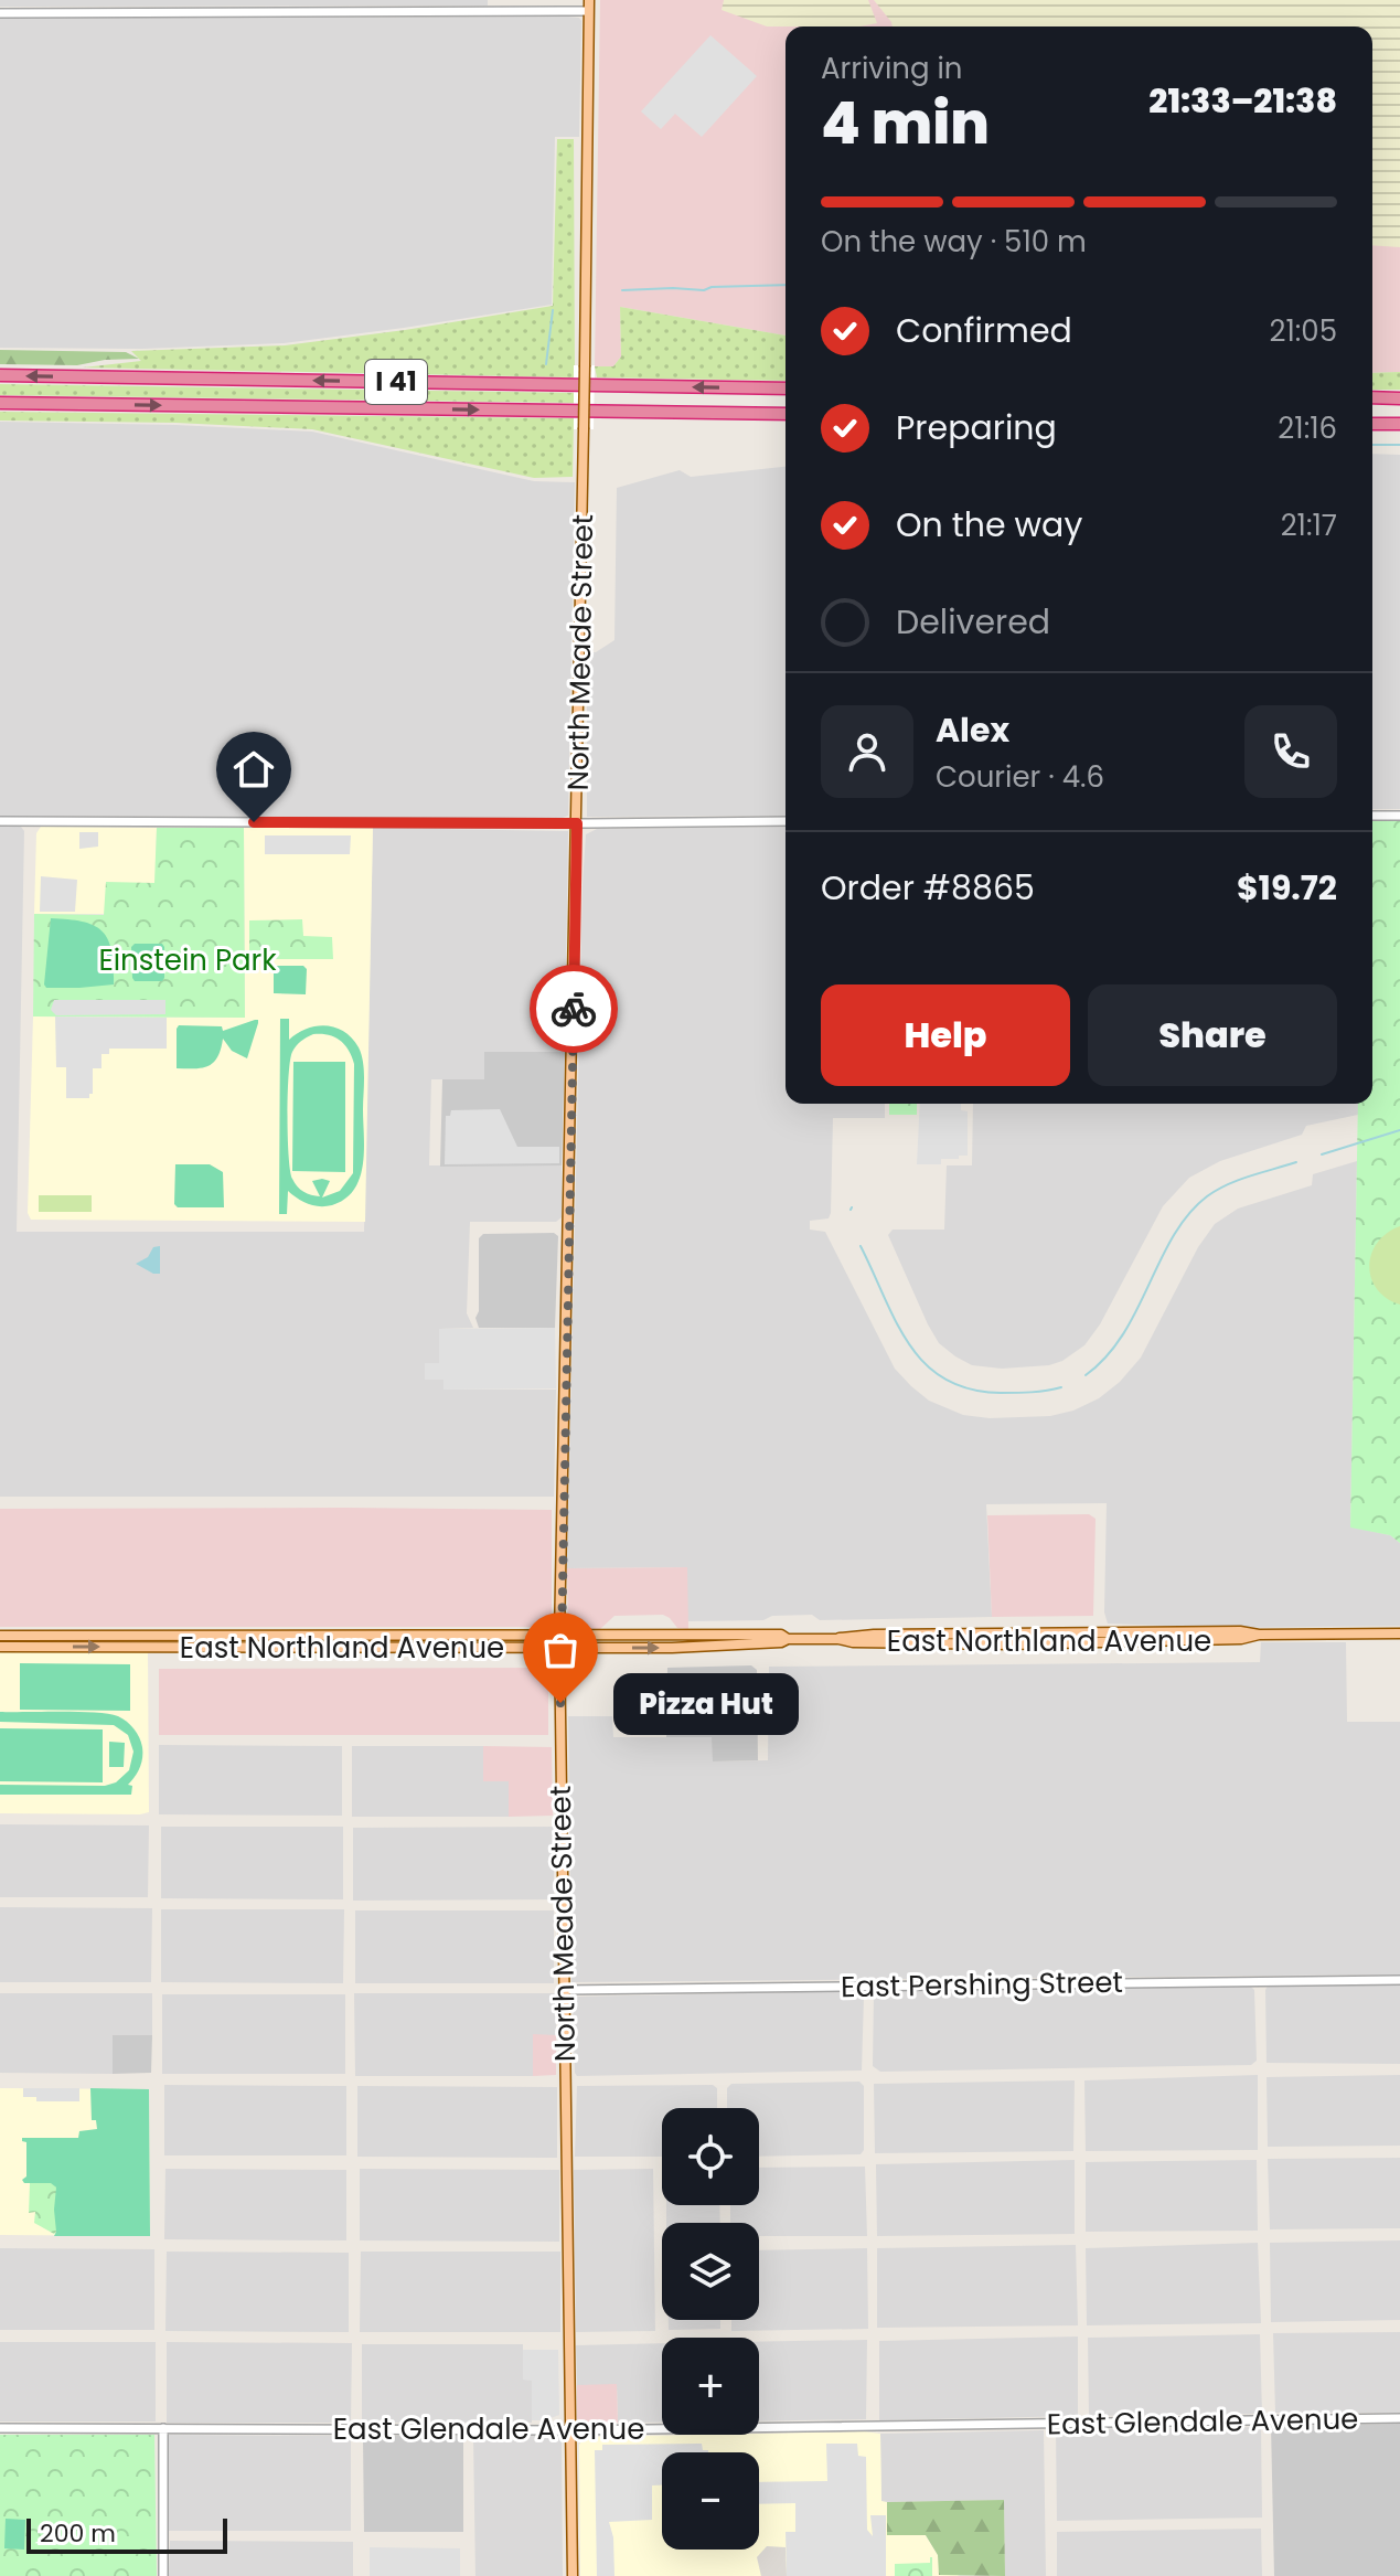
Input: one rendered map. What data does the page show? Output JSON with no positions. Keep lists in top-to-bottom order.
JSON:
{
  "streets": {
    "highway": ["I 41"],
    "main road": ["North Meade Street", "East Northland Avenue"],
    "street": ["East Pershing Street", "East Glendale Avenue"]
  },
  "crossings": [
    ["North Meade Street", "East Northland Avenue"],
    ["North Meade Street", "East Pershing Street"],
    ["North Meade Street", "East Glendale Avenue"]
  ],
  "parks": ["Einstein Park"],
  "places": ["Pizza Hut"],
  "scale_bar": "200 m",
  "page": {
    "heading": ["4 min", "Arriving in", "21:33–21:38"],
    "panel": [
      "Alex",
      "Courier · 4.6",
      "Order #8865",
      "$19.72"
    ],
    "bar": "On the way · 510 m",
    "list": [
      ["Confirmed", "21:05"],
      ["Preparing", "21:16"],
      ["On the way", "21:17"],
      "Delivered"
    ],
    "buttons": ["Help", "Share"],
    "bubble": "Pizza Hut",
    "map_buttons": ["+", "−"],
    "scale": "200 m"
  }
}
